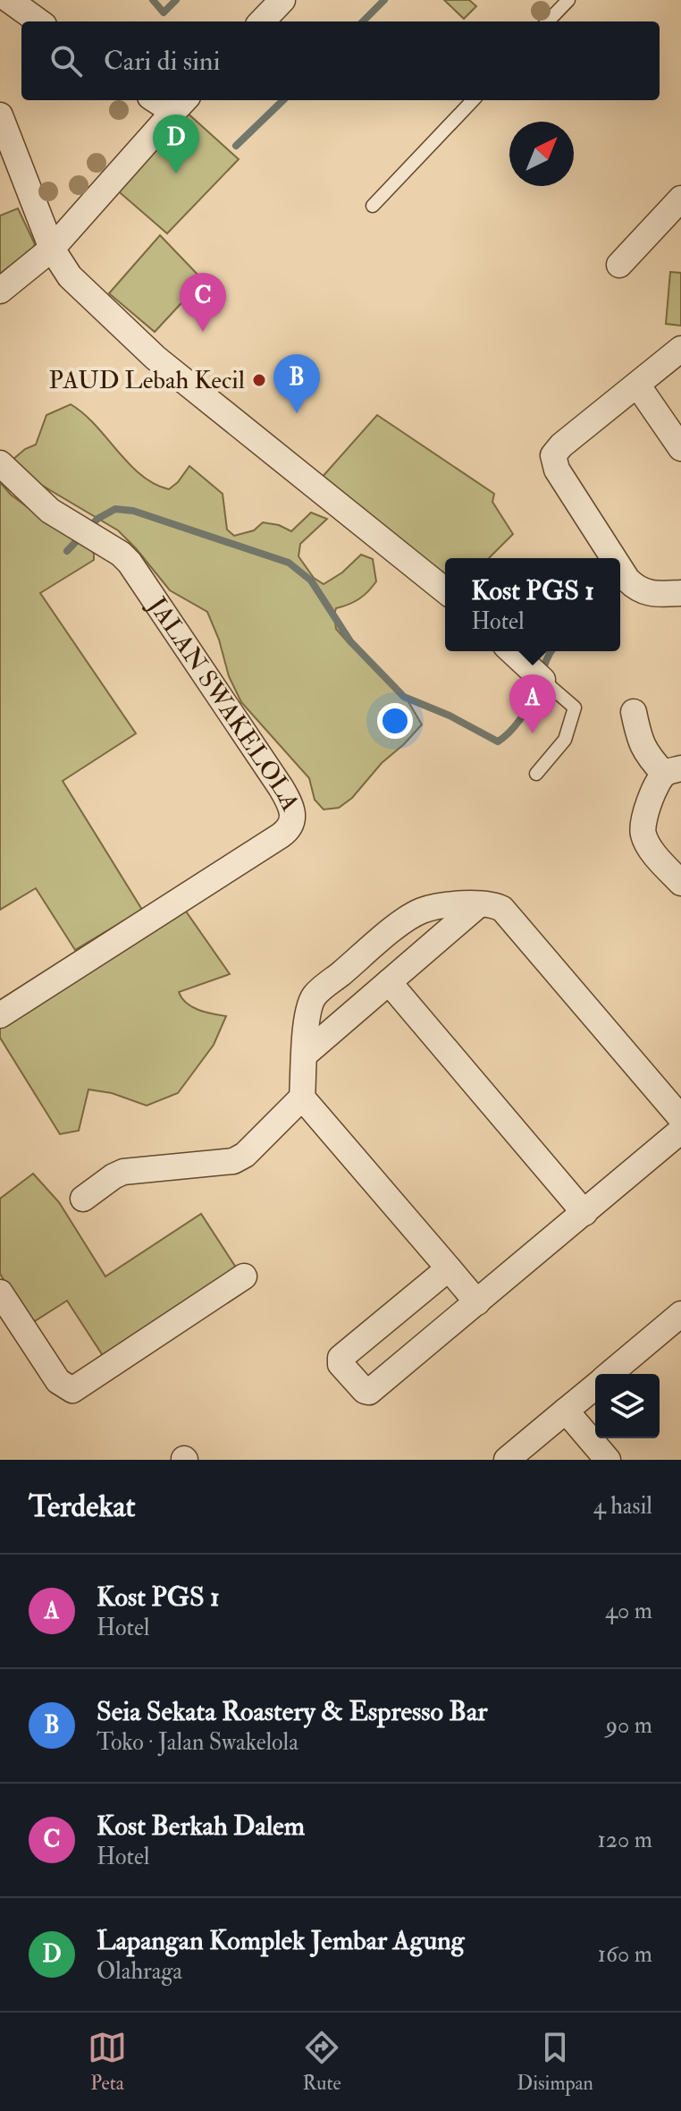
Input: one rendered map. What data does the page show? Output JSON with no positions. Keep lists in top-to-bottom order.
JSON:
{
  "streets": {
    "street": ["JALAN SWAKELOLA"]
  },
  "places": ["PAUD Lebah Kecil"],
  "north": "top right",
  "page": {
    "search": "Cari di sini",
    "pins": [
      "D",
      "C",
      "B",
      "A"
    ],
    "popup": ["Kost PGS 1", "Hotel"],
    "heading": ["Terdekat", "4 hasil"],
    "list": [
      {
        "mark": "A",
        "name": "Kost PGS 1",
        "note": "Hotel",
        "value": "40 m"
      },
      {
        "mark": "B",
        "name": "Seia Sekata Roastery & Espresso Bar",
        "note": "Toko · Jalan Swakelola",
        "value": "90 m"
      },
      {
        "mark": "C",
        "name": "Kost Berkah Dalem",
        "note": "Hotel",
        "value": "120 m"
      },
      {
        "mark": "D",
        "name": "Lapangan Komplek Jembar Agung",
        "note": "Olahraga",
        "value": "160 m"
      }
    ],
    "nav": ["Peta", "Rute", "Disimpan"]
  }
}
